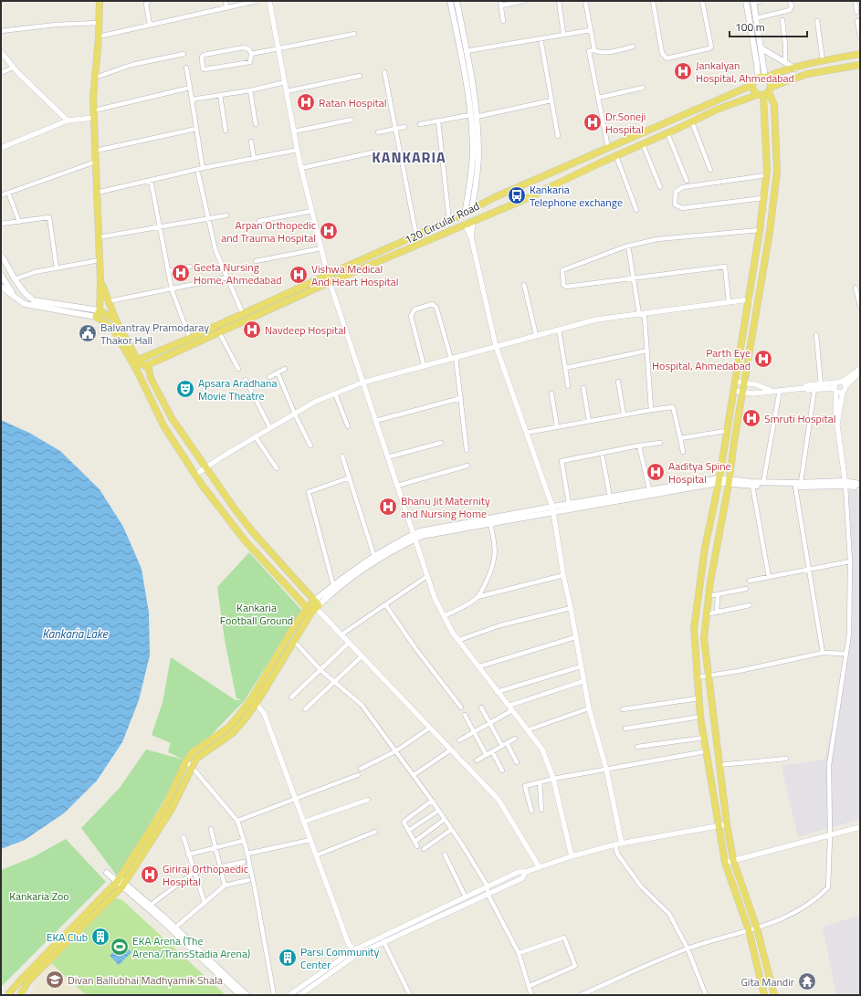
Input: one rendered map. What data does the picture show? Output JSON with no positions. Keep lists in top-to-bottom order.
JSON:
{
  "streets": {
    "main road": ["120 Circular Road"]
  },
  "districts": ["KANKARIA"],
  "water": ["Kankaria Lake"],
  "parks": ["Kankaria Football Ground", "Kankaria Zoo"],
  "places": {
    "hospital": [
      "Jankalyan Hospital, Ahmedabad",
      "Ratan Hospital",
      "Dr.Soneji Hospital",
      "Arpan Orthopedic and Trauma Hospital",
      "Geeta Nursing Home, Ahmedabad",
      "Vishwa Medical And Heart Hospital",
      "Navdeep Hospital",
      "Parth Eye Hospital, Ahmedabad",
      "Smruti Hospital",
      "Aaditya Spine Hospital",
      "Bhanu Jit Maternity and Nursing Home",
      "Giriraj Orthopaedic Hospital"
    ],
    "bus stop": ["Kankaria Telephone exchange"],
    "public building": ["Balvantray Pramodaray Thakor Hall"],
    "theatre": ["Apsara Aradhana Movie Theatre"],
    "building": ["EKA Club", "Parsi Community Center"],
    "sports": ["EKA Arena (The Arena/TransStadia Arena)"],
    "school or university": ["Divan Ballubhai Madhyamik Shala"],
    "temple": ["Gita Mandir"]
  },
  "scale_bar": "100 m"
}
